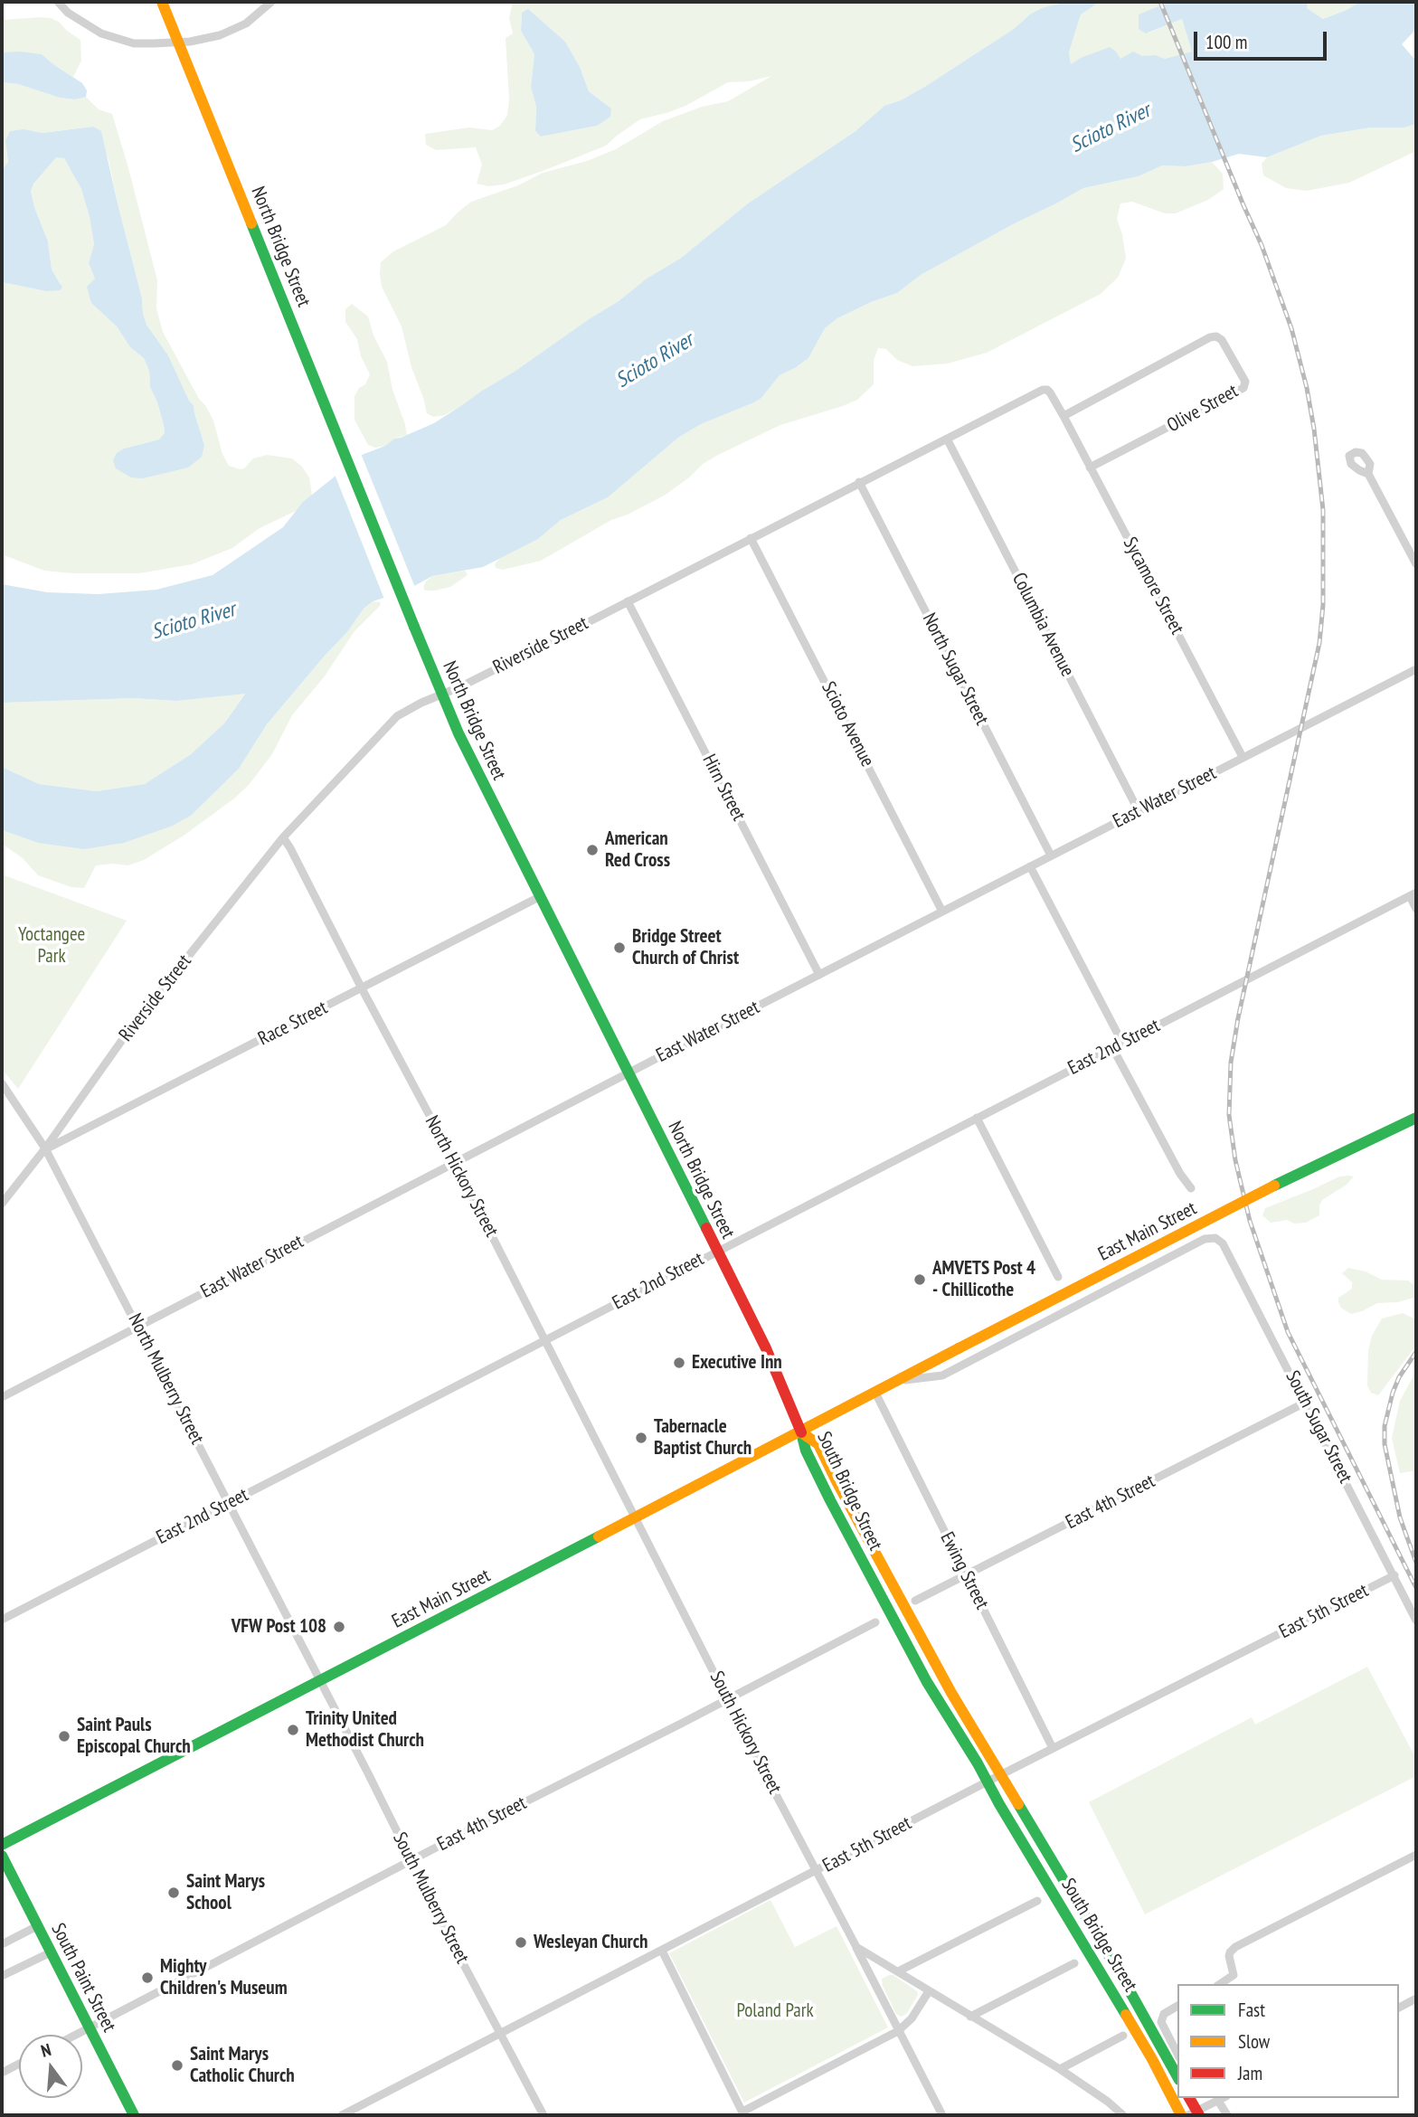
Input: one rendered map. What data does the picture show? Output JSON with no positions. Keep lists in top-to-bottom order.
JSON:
{
  "streets": {
    "main road": [
      "North Bridge Street",
      "East Main Street",
      "South Bridge Street",
      "South Paint Street"
    ],
    "street": [
      "Olive Street",
      "Sycamore Street",
      "Columbia Avenue",
      "Riverside Street",
      "North Sugar Street",
      "Scioto Avenue",
      "Hirn Street",
      "East Water Street",
      "Race Street",
      "East 2nd Street",
      "North Hickory Street",
      "North Mulberry Street",
      "South Sugar Street",
      "East 4th Street",
      "Ewing Street",
      "East 5th Street",
      "South Hickory Street",
      "South Mulberry Street"
    ]
  },
  "crossings": [
    ["North Bridge Street", "Riverside Street"],
    ["North Bridge Street", "East Water Street"],
    ["North Bridge Street", "Race Street"],
    ["North Bridge Street", "East 2nd Street"],
    ["North Bridge Street", "East Main Street"],
    ["North Bridge Street", "South Bridge Street"],
    ["Olive Street", "Sycamore Street"],
    ["Olive Street", "Riverside Street"],
    ["Sycamore Street", "Riverside Street"],
    ["Sycamore Street", "East Water Street"],
    ["Columbia Avenue", "Riverside Street"],
    ["Columbia Avenue", "East Water Street"],
    ["Riverside Street", "North Sugar Street"],
    ["Riverside Street", "Scioto Avenue"],
    ["Riverside Street", "Hirn Street"],
    ["Riverside Street", "Race Street"],
    ["Riverside Street", "North Hickory Street"],
    ["Riverside Street", "North Mulberry Street"],
    ["North Sugar Street", "East Water Street"],
    ["Scioto Avenue", "East Water Street"],
    ["Hirn Street", "East Water Street"],
    ["East Water Street", "North Hickory Street"],
    ["East Water Street", "North Mulberry Street"],
    ["Race Street", "North Hickory Street"],
    ["Race Street", "North Mulberry Street"],
    ["East 2nd Street", "North Hickory Street"],
    ["East 2nd Street", "North Mulberry Street"],
    ["North Hickory Street", "East Main Street"],
    ["North Hickory Street", "South Hickory Street"],
    ["East Main Street", "North Mulberry Street"],
    ["East Main Street", "South Sugar Street"],
    ["East Main Street", "South Bridge Street"],
    ["East Main Street", "Ewing Street"],
    ["East Main Street", "South Hickory Street"],
    ["East Main Street", "South Mulberry Street"],
    ["North Mulberry Street", "South Mulberry Street"],
    ["South Sugar Street", "East 4th Street"],
    ["South Sugar Street", "East 5th Street"],
    ["South Bridge Street", "East 5th Street"],
    ["East 4th Street", "Ewing Street"],
    ["East 4th Street", "South Hickory Street"],
    ["East 4th Street", "South Mulberry Street"],
    ["East 4th Street", "South Paint Street"],
    ["Ewing Street", "East 5th Street"],
    ["East 5th Street", "South Hickory Street"],
    ["East 5th Street", "South Mulberry Street"]
  ],
  "water": ["Scioto River"],
  "parks": ["Yoctangee Park", "Poland Park"],
  "places": [
    "American Red Cross",
    "Bridge Street Church of Christ",
    "AMVETS Post 4 - Chillicothe",
    "Executive Inn",
    "Tabernacle Baptist Church",
    "VFW Post 108",
    "Trinity United Methodist Church",
    "Saint Pauls Episcopal Church",
    "Saint Marys School",
    "Wesleyan Church",
    "Mighty Children's Museum",
    "Saint Marys Catholic Church"
  ],
  "legend": ["Fast", "Slow", "Jam"],
  "scale_bar": "100 m",
  "north": "top"
}
